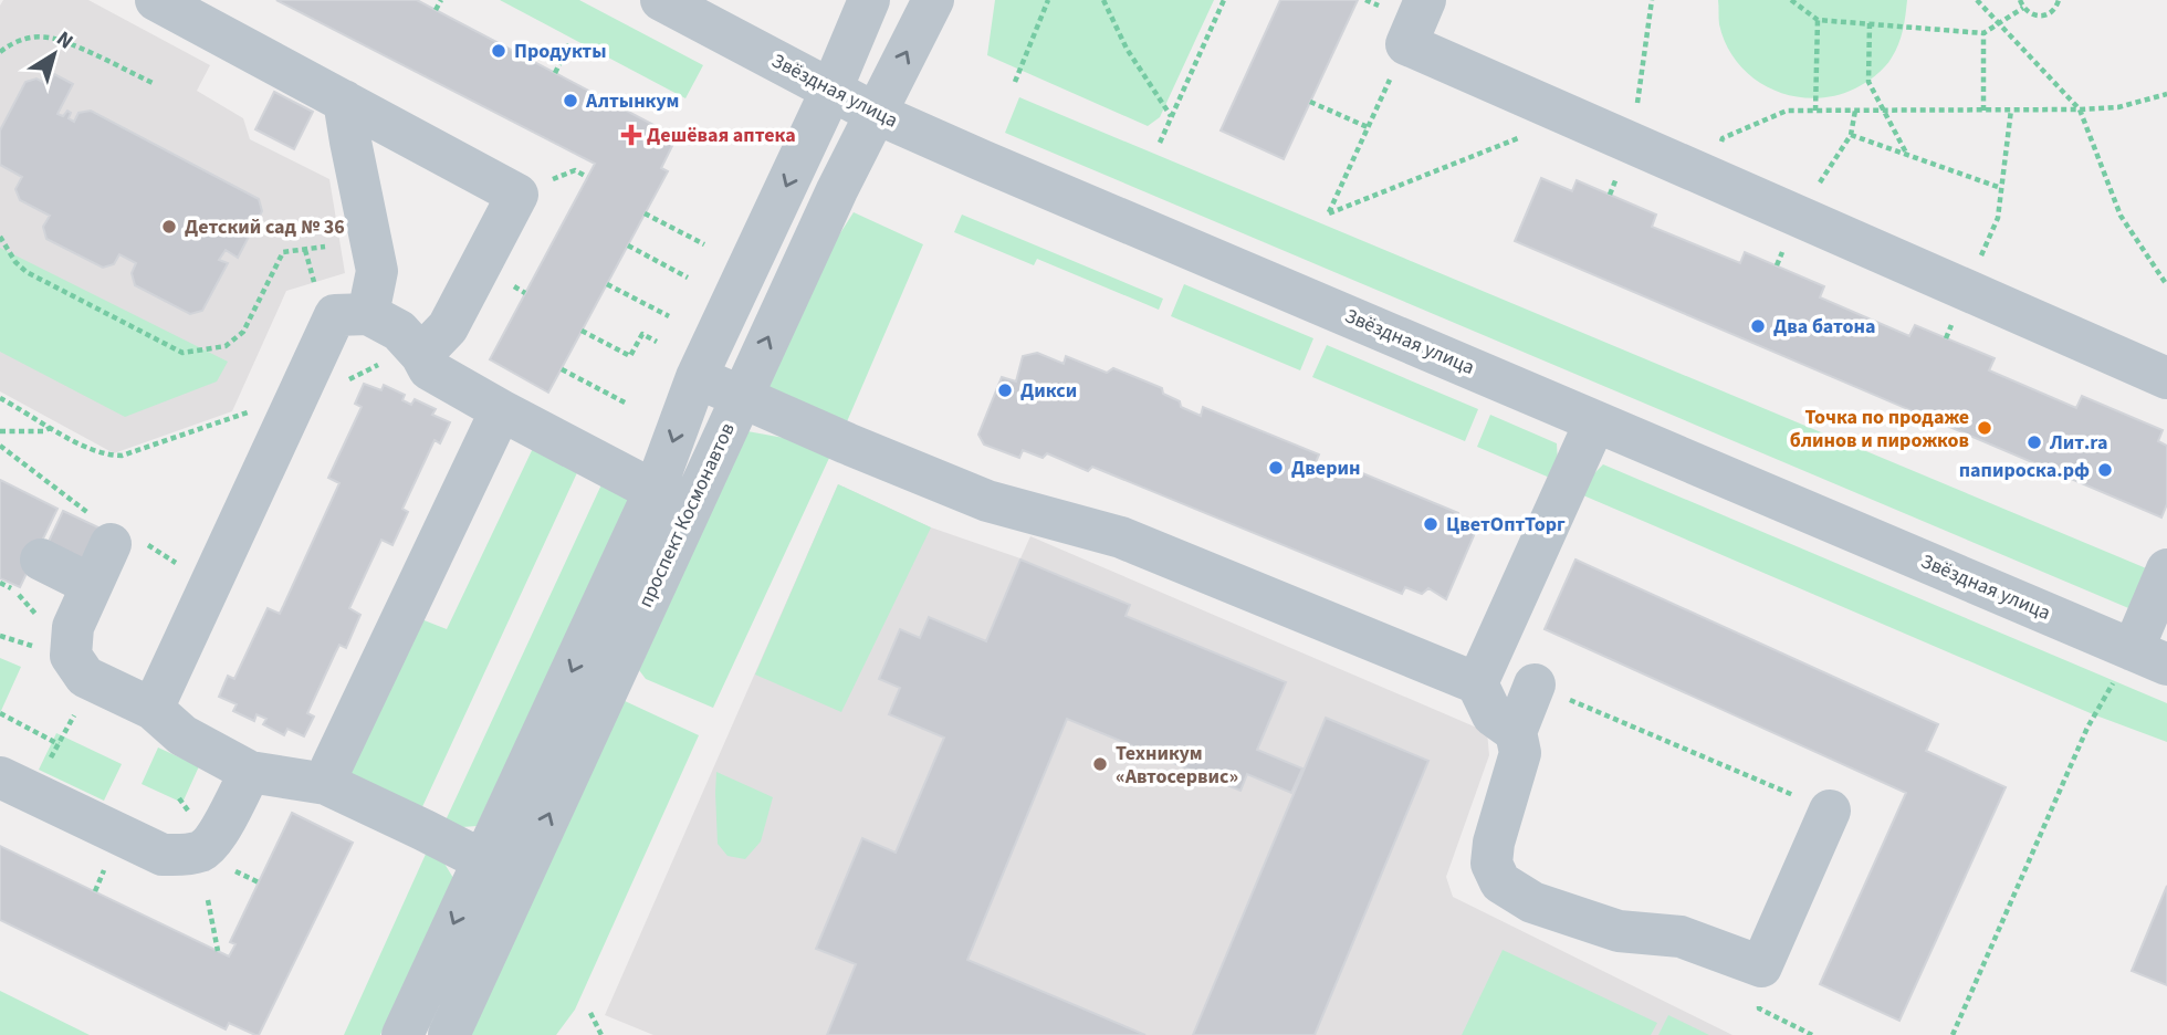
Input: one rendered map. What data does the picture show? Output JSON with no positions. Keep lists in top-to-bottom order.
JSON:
{
  "streets": {
    "street": ["Звёздная улица", "проспект Космонавтов"]
  },
  "crossings": [
    ["Звёздная улица", "проспект Космонавтов"]
  ],
  "places": {
    "other": [
      "Продукты",
      "Алтынкум",
      "Детский сад № 36",
      "Два батона",
      "Дикси",
      "Точка по продаже блинов и пирожков",
      "Лит.ra",
      "Дверин",
      "папироска.рф",
      "ЦветОптТорг",
      "Техникум «Автосервис»"
    ],
    "health": ["Дешёвая аптека"]
  },
  "north": "top right"
}
